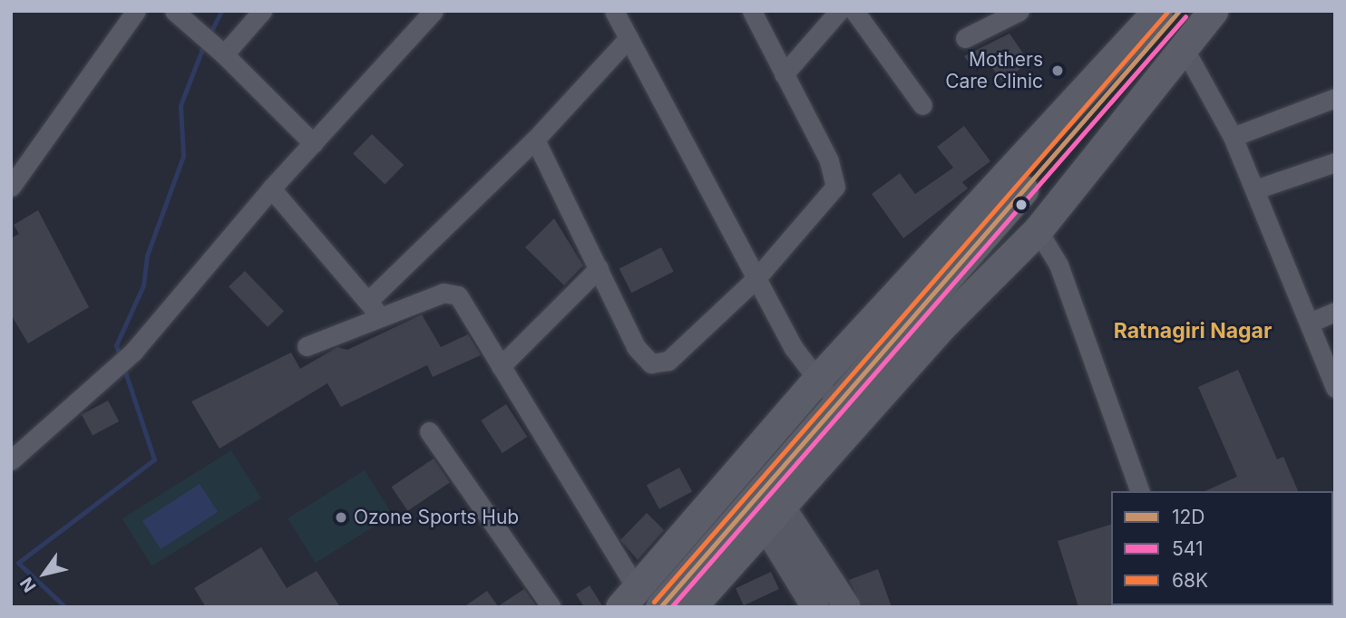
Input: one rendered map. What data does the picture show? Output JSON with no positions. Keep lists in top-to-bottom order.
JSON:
{
  "districts": ["Ratnagiri Nagar"],
  "places": ["Mothers Care Clinic", "Ozone Sports Hub"],
  "lines": ["transit line 12D", "transit line 68K", "transit line 541"],
  "legend": ["12D", "541", "68K"],
  "north": "bottom left"
}
